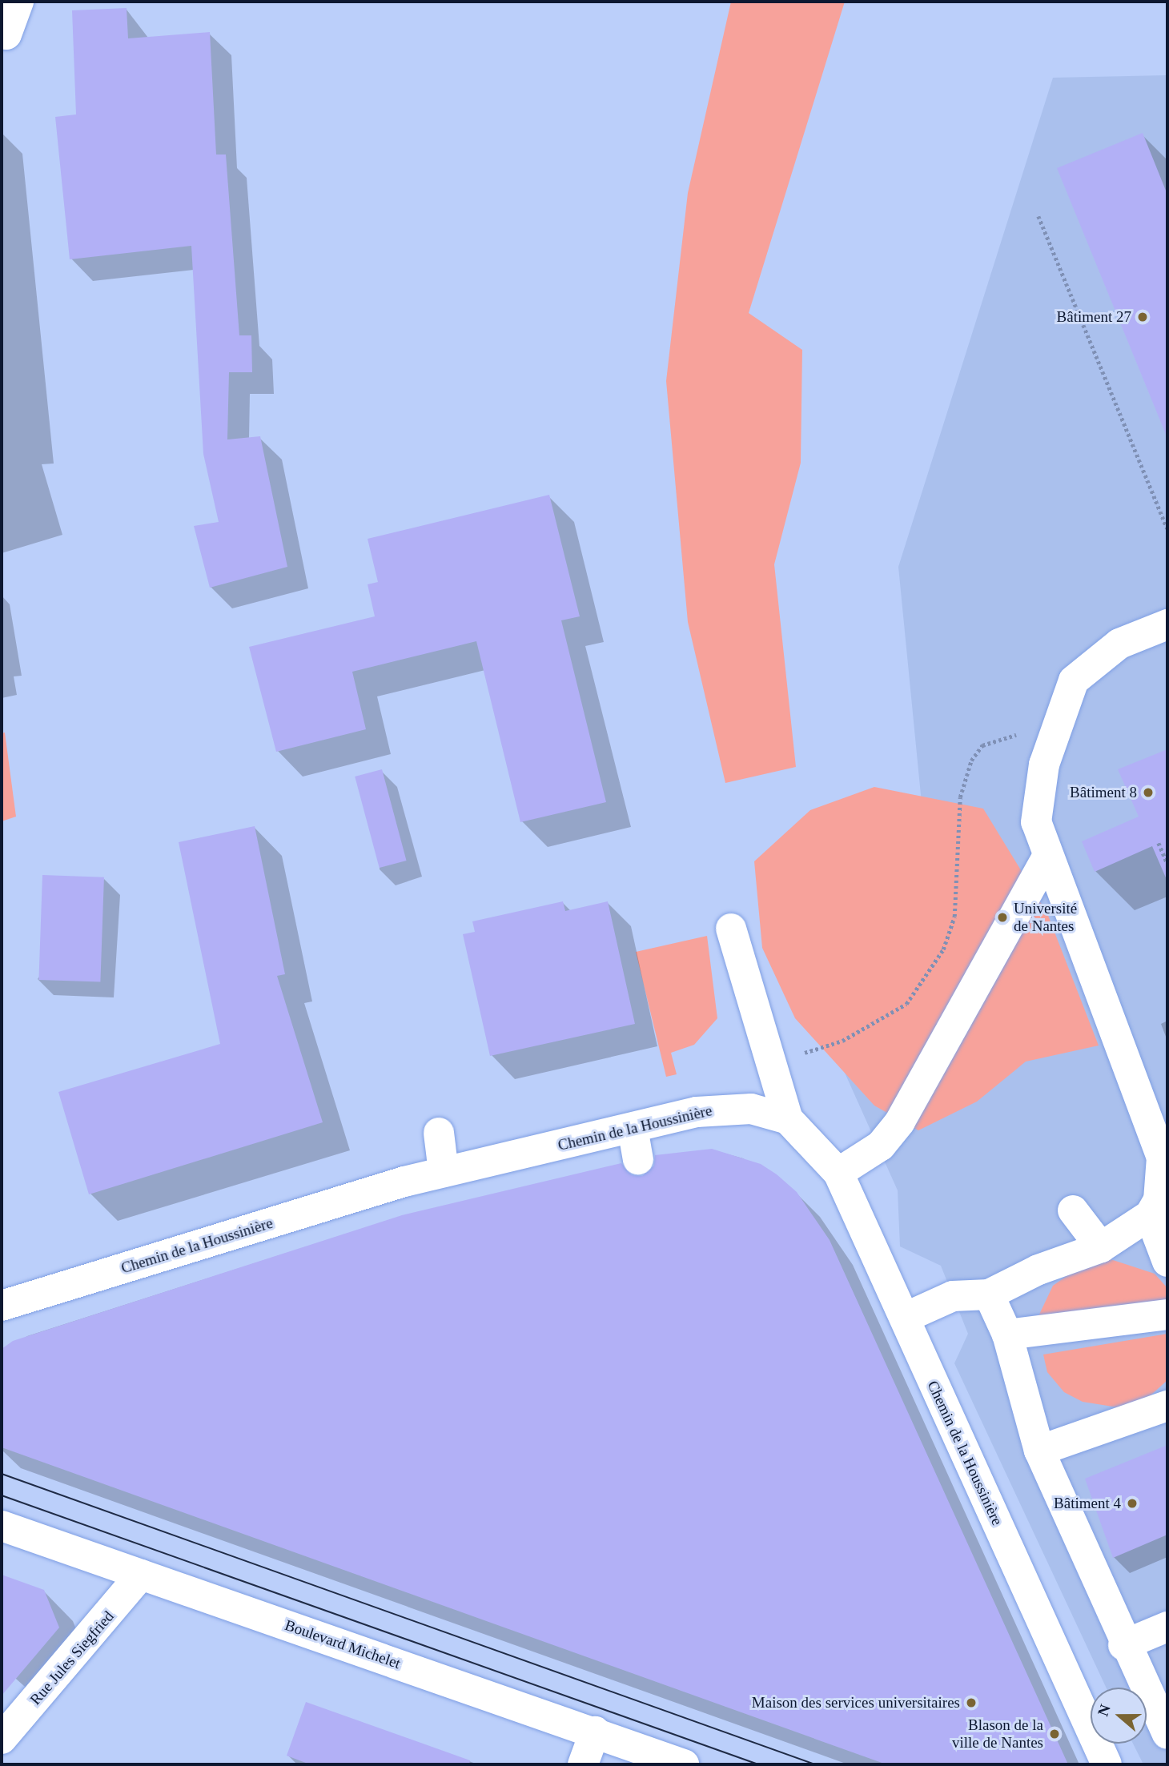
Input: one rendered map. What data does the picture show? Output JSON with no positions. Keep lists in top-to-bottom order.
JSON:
{
  "streets": {
    "street": ["Chemin de la Houssinière", "Boulevard Michelet", "Rue Jules Siegfried"]
  },
  "crossings": [
    ["Boulevard Michelet", "Rue Jules Siegfried"]
  ],
  "places": [
    "Bâtiment 27",
    "Bâtiment 8",
    "Université de Nantes",
    "Bâtiment 4",
    "Maison des services universitaires",
    "Blason de la ville de Nantes"
  ],
  "north": "left"
}
